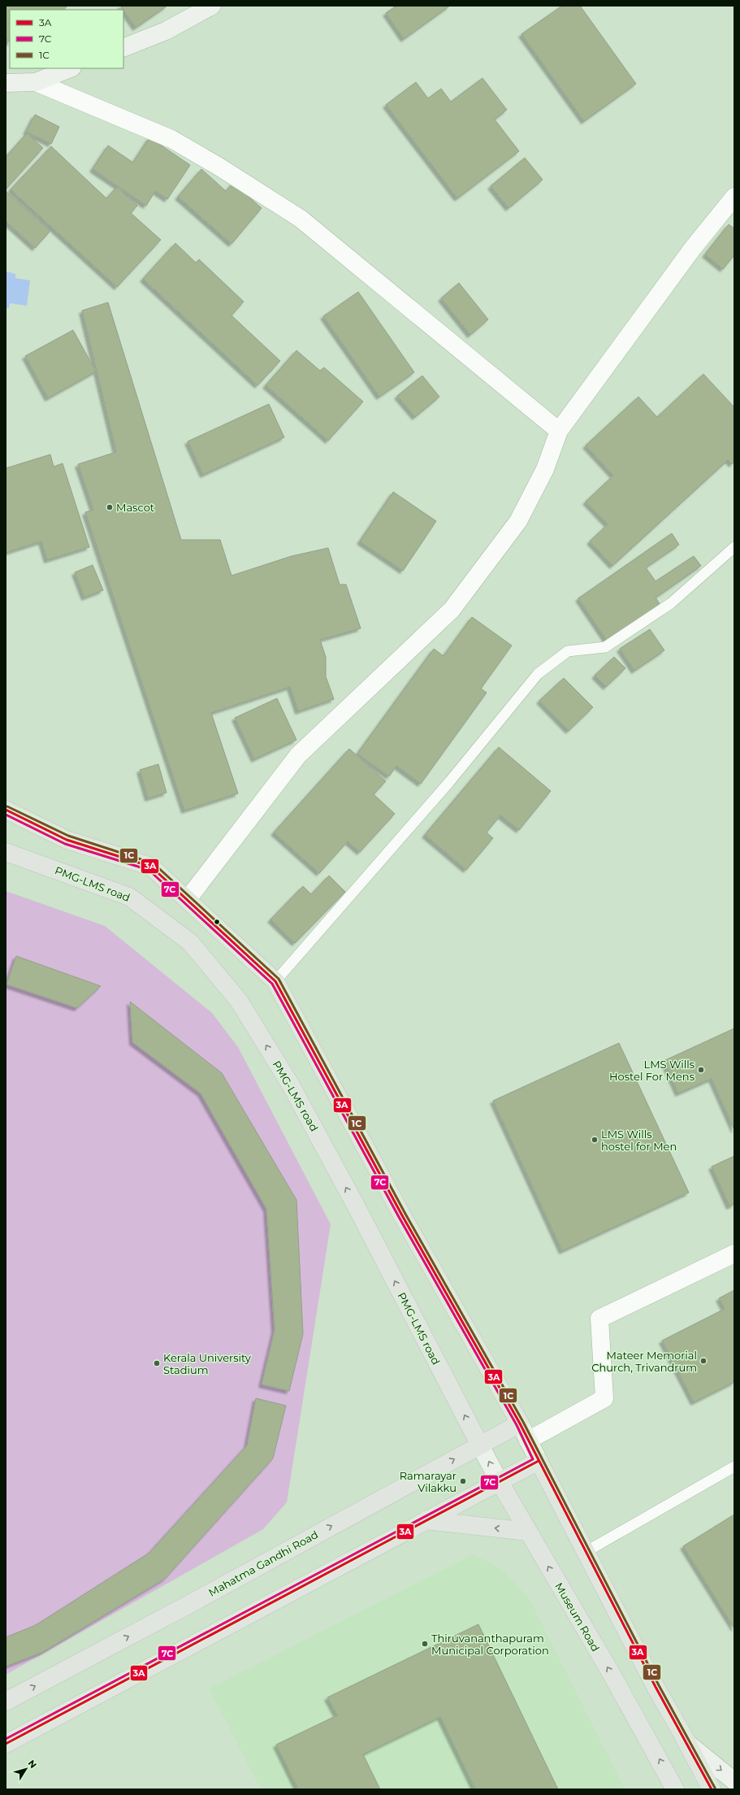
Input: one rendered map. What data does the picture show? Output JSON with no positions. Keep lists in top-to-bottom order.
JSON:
{
  "streets": {
    "main road": ["PMG-LMS road", "Mahatma Gandhi Road", "Museum Road"]
  },
  "crossings": [
    ["PMG-LMS road", "Mahatma Gandhi Road"],
    ["PMG-LMS road", "Museum Road"],
    ["Mahatma Gandhi Road", "Museum Road"]
  ],
  "one_way": ["Museum Road"],
  "places": [
    "Mascot",
    "LMS Wills Hostel For Mens",
    "LMS Wills hostel for Men",
    "Mateer Memorial Church, Trivandrum",
    "Kerala University Stadium",
    "Ramarayar Vilakku",
    "Thiruvananthapuram Municipal Corporation"
  ],
  "lines": ["transit line 1C", "transit line 3A", "transit line 7C"],
  "legend": ["3A", "7C", "1C"],
  "north": "top right"
}
